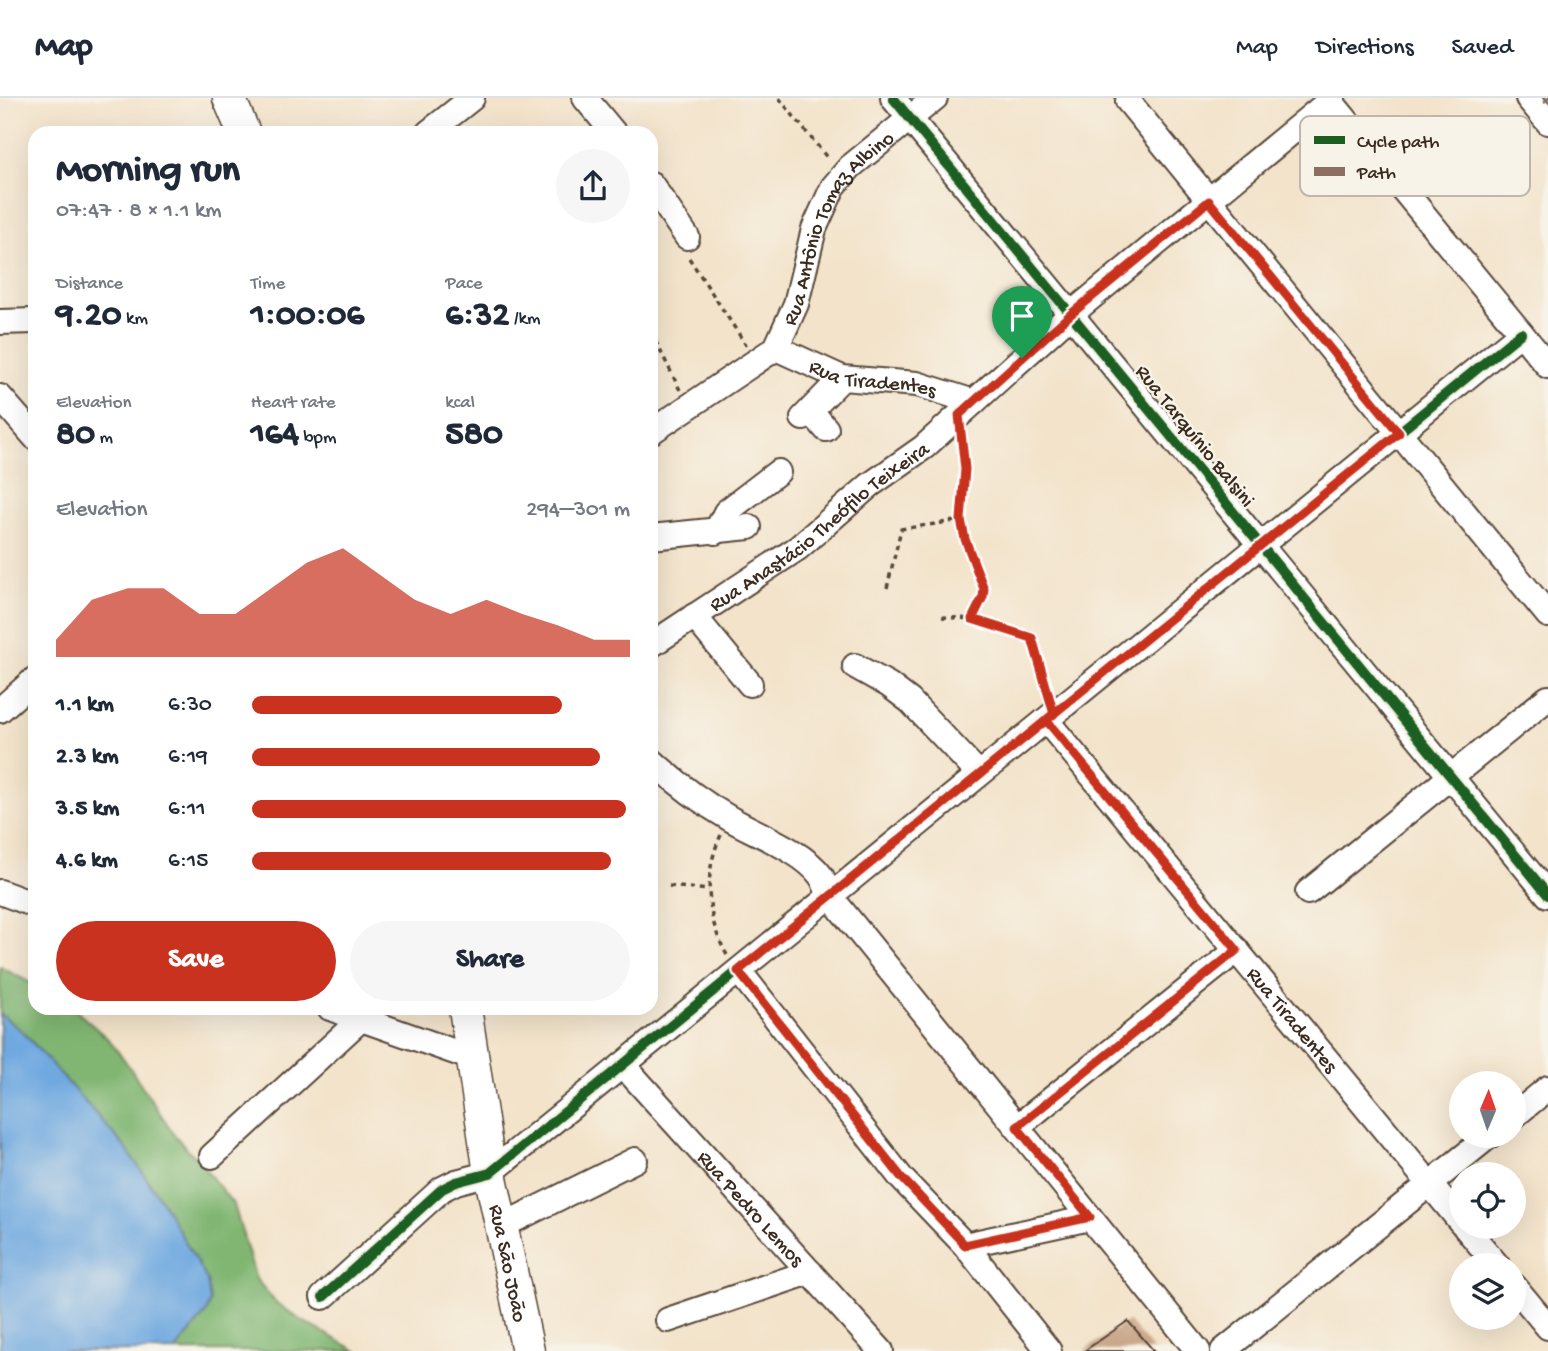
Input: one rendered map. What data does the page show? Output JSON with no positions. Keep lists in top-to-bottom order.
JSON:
{
  "streets": {
    "main road": ["Rua São João"],
    "street": [
      "Rua Antônio Tomaz Albino",
      "Rua Tiradentes",
      "Rua Tarquínio Balsini",
      "Rua Anastácio Theófilo Teixeira",
      "Rua Pedro Lemos"
    ]
  },
  "crossings": [
    ["Rua Antônio Tomaz Albino", "Rua Tiradentes"],
    ["Rua Antônio Tomaz Albino", "Rua Tarquínio Balsini"],
    ["Rua Tiradentes", "Rua Anastácio Theófilo Teixeira"],
    ["Rua Tarquínio Balsini", "Rua Anastácio Theófilo Teixeira"]
  ],
  "legend": ["Cycle path", "Path"],
  "north": "top",
  "page": {
    "header": "Map",
    "nav": ["Map", "Directions", "Saved"],
    "heading": ["Morning run", "07:47 · 8 × 1.1 km"],
    "stats": [
      ["Distance", "9.20 km"],
      ["Time", "1:00:06"],
      ["Pace", "6:32 /km"],
      ["Elevation", "80 m"],
      ["Heart rate", "164 bpm"],
      ["kcal", "580"]
    ],
    "chart": ["Elevation", "294–301 m"],
    "list": [
      {
        "name": "1.1 km",
        "note": "6:30"
      },
      {
        "name": "2.3 km",
        "note": "6:19"
      },
      {
        "name": "3.5 km",
        "note": "6:11"
      },
      {
        "name": "4.6 km",
        "note": "6:15"
      }
    ],
    "buttons": ["Save", "Share"]
  }
}
